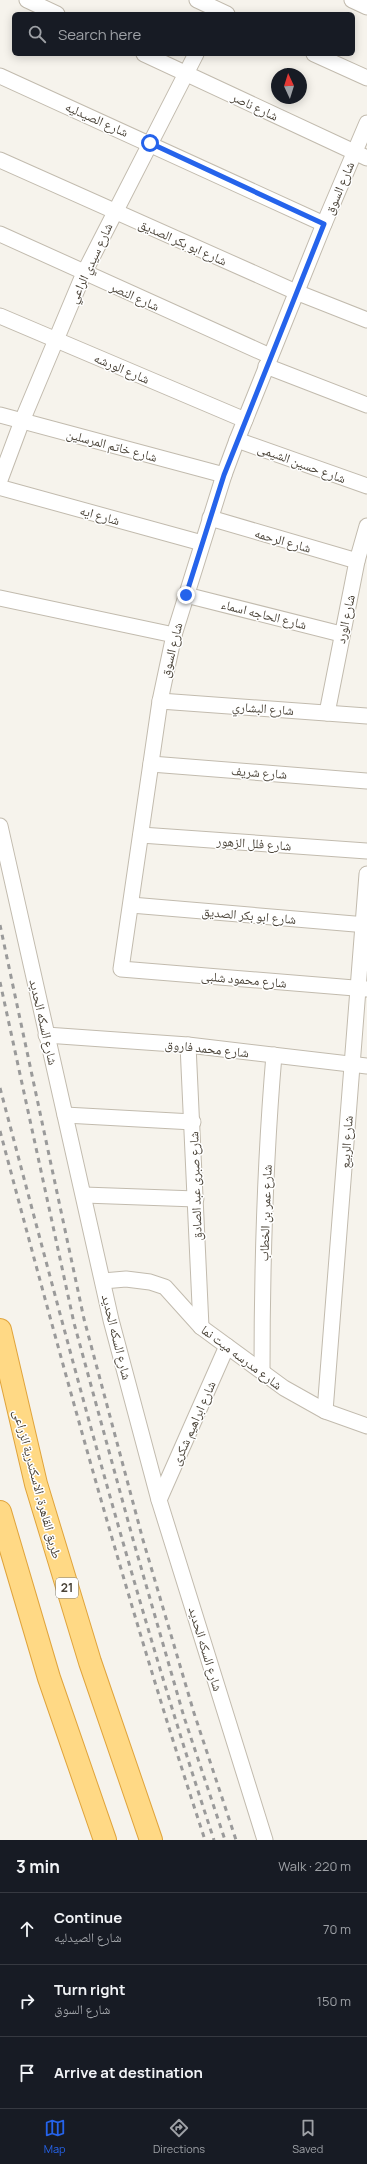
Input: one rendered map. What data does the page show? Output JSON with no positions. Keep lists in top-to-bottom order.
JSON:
{
  "streets": {
    "highway": ["طريق القاهرة, الاسكندرية الزراعى", "21"],
    "street": [
      "شارع ناصر",
      "شارع الصيدليه",
      "شارع السوق",
      "شارع ابو بكر الصديق",
      "شارع سيدي الراعي",
      "شارع النصر",
      "شارع الورشه",
      "شارع خاتم المرسلين",
      "شارع حسين الشيمى",
      "شارع ايه",
      "شارع الرحمه",
      "شارع الحاجه اسماء",
      "شارع الورد",
      "شارع البشاري",
      "شارع شريف",
      "شارع فلل الزهور",
      "شارع محمود شلبى",
      "شارع السكه الحديد",
      "شارع محمد فاروق",
      "شارع الربيع",
      "شارع صبرى عبد الصادق",
      "شارع عمر بن الخطاب",
      "شارع مدرسه ميت نما",
      "شارع ابراهيم شكرى"
    ]
  },
  "crossings": [
    ["شارع ناصر", "شارع السوق"],
    ["شارع ناصر", "شارع سيدي الراعي"],
    ["شارع الصيدليه", "شارع السوق"],
    ["شارع الصيدليه", "شارع سيدي الراعي"],
    ["شارع السوق", "شارع ابو بكر الصديق"],
    ["شارع السوق", "شارع النصر"],
    ["شارع السوق", "شارع الورشه"],
    ["شارع السوق", "شارع خاتم المرسلين"],
    ["شارع السوق", "شارع حسين الشيمى"],
    ["شارع السوق", "شارع ايه"],
    ["شارع السوق", "شارع الرحمه"],
    ["شارع السوق", "شارع الحاجه اسماء"],
    ["شارع السوق", "شارع البشاري"],
    ["شارع السوق", "شارع شريف"],
    ["شارع السوق", "شارع فلل الزهور"],
    ["شارع السوق", "شارع محمود شلبى"],
    ["شارع ابو بكر الصديق", "شارع سيدي الراعي"],
    ["شارع ابو بكر الصديق", "شارع الربيع"],
    ["شارع سيدي الراعي", "شارع النصر"],
    ["شارع سيدي الراعي", "شارع الورشه"],
    ["شارع سيدي الراعي", "شارع خاتم المرسلين"],
    ["شارع الرحمه", "شارع الورد"],
    ["شارع الحاجه اسماء", "شارع الورد"],
    ["شارع الورد", "شارع البشاري"],
    ["شارع محمود شلبى", "شارع الربيع"],
    ["شارع السكه الحديد", "شارع محمد فاروق"],
    ["شارع السكه الحديد", "شارع مدرسه ميت نما"],
    ["شارع السكه الحديد", "شارع ابراهيم شكرى"],
    ["شارع محمد فاروق", "شارع الربيع"],
    ["شارع محمد فاروق", "شارع صبرى عبد الصادق"],
    ["شارع محمد فاروق", "شارع عمر بن الخطاب"],
    ["شارع الربيع", "شارع مدرسه ميت نما"],
    ["شارع صبرى عبد الصادق", "شارع مدرسه ميت نما"],
    ["شارع عمر بن الخطاب", "شارع مدرسه ميت نما"],
    ["شارع مدرسه ميت نما", "شارع ابراهيم شكرى"]
  ],
  "north": "top",
  "page": {
    "search": "Search here",
    "heading": ["3 min", "Walk · 220 m"],
    "list": [
      ["Continue", "شارع الصيدليه", "70 m"],
      ["Turn right", "شارع السوق", "150 m"],
      "Arrive at destination"
    ],
    "nav": ["Map", "Directions", "Saved"]
  }
}
